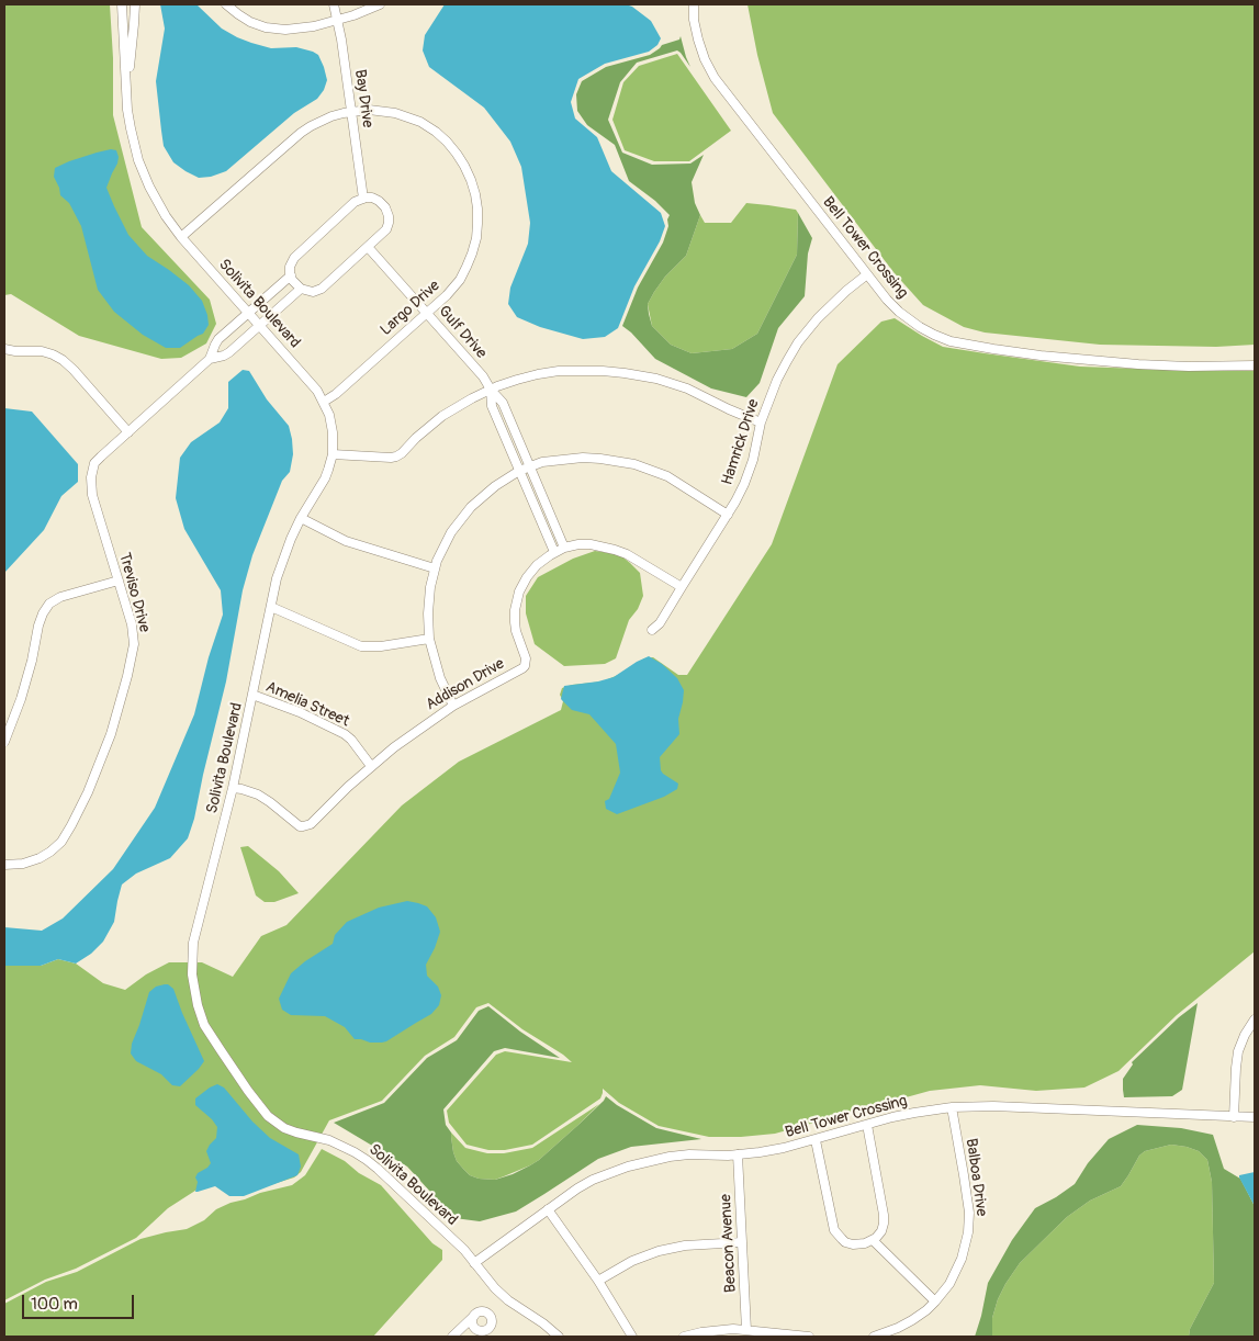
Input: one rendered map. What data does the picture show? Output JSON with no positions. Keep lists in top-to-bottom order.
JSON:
{
  "streets": {
    "street": [
      "Bay Drive",
      "Bell Tower Crossing",
      "Solivita Boulevard",
      "Largo Drive",
      "Gulf Drive",
      "Hamrick Drive",
      "Treviso Drive",
      "Addison Drive",
      "Amelia Street",
      "Balboa Drive",
      "Beacon Avenue"
    ]
  },
  "crossings": [
    ["Bay Drive", "Largo Drive"],
    ["Bell Tower Crossing", "Solivita Boulevard"],
    ["Bell Tower Crossing", "Hamrick Drive"],
    ["Bell Tower Crossing", "Balboa Drive"],
    ["Bell Tower Crossing", "Beacon Avenue"],
    ["Solivita Boulevard", "Largo Drive"],
    ["Solivita Boulevard", "Treviso Drive"],
    ["Solivita Boulevard", "Addison Drive"],
    ["Solivita Boulevard", "Amelia Street"],
    ["Largo Drive", "Gulf Drive"],
    ["Gulf Drive", "Addison Drive"],
    ["Hamrick Drive", "Addison Drive"],
    ["Addison Drive", "Amelia Street"]
  ],
  "scale_bar": "100 m"
}
